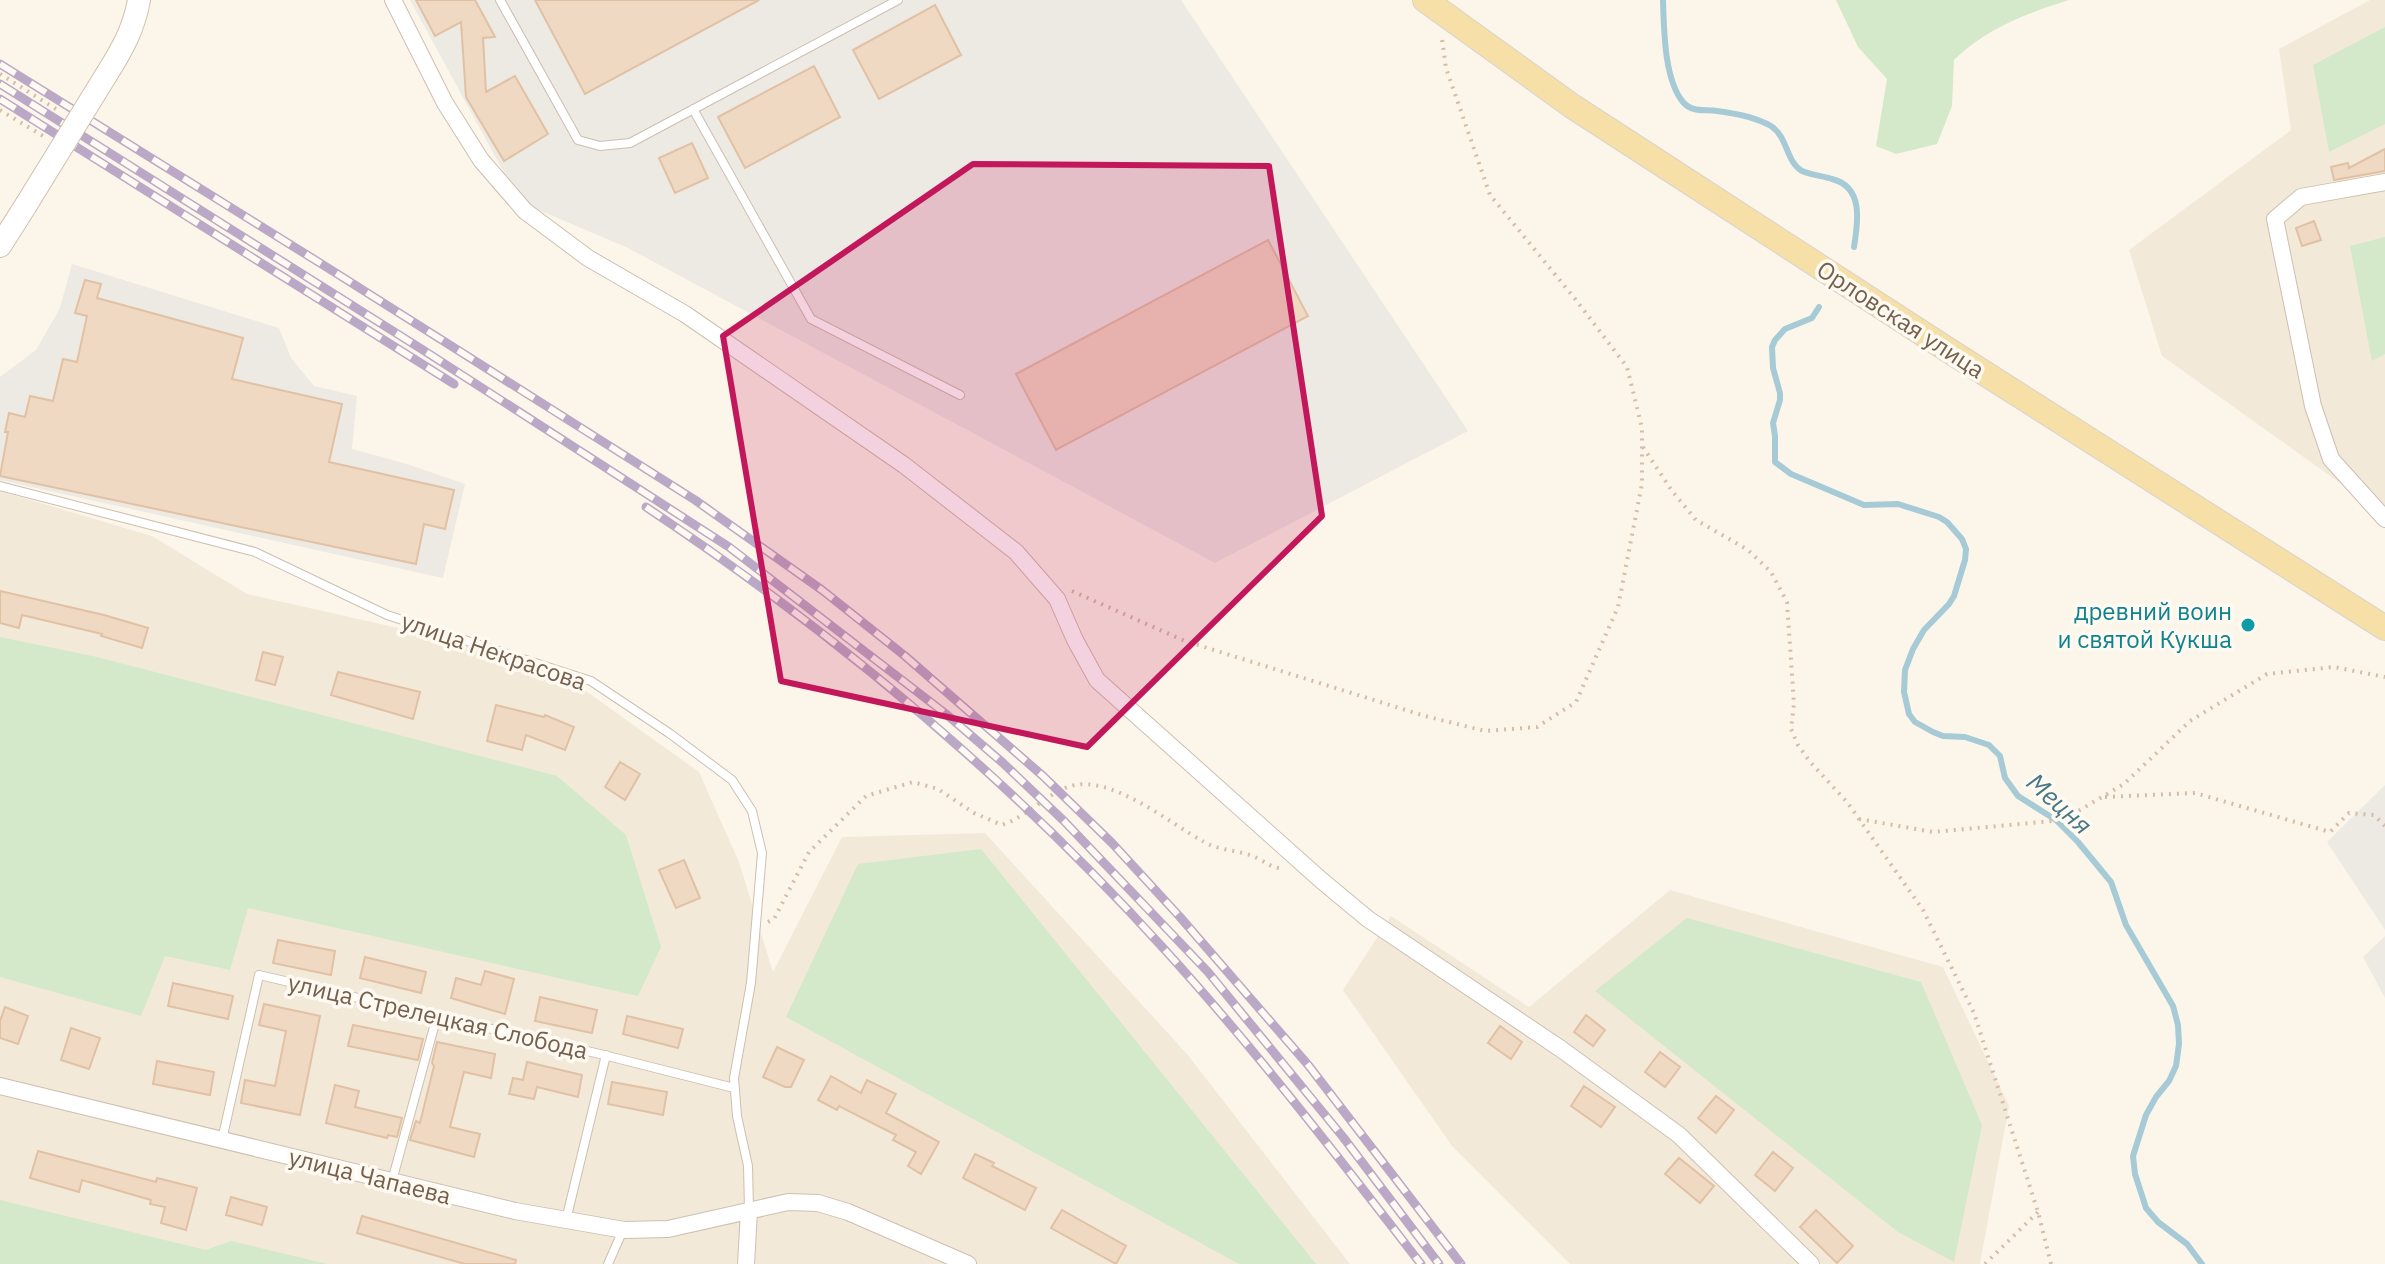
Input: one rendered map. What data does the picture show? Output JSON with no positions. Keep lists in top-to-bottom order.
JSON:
{
  "streets": {
    "main road": ["Орловская улица"],
    "street": ["улица Чапаева"],
    "lane": ["улица Некрасова", "улица Стрелецкая Слобода"]
  },
  "crossings": [
    ["улица Некрасова", "улица Стрелецкая Слобода"],
    ["улица Некрасова", "улица Чапаева"],
    ["улица Стрелецкая Слобода", "улица Чапаева"]
  ],
  "water": ["Мецня"],
  "places": ["древний воин и святой Кукша"]
}
